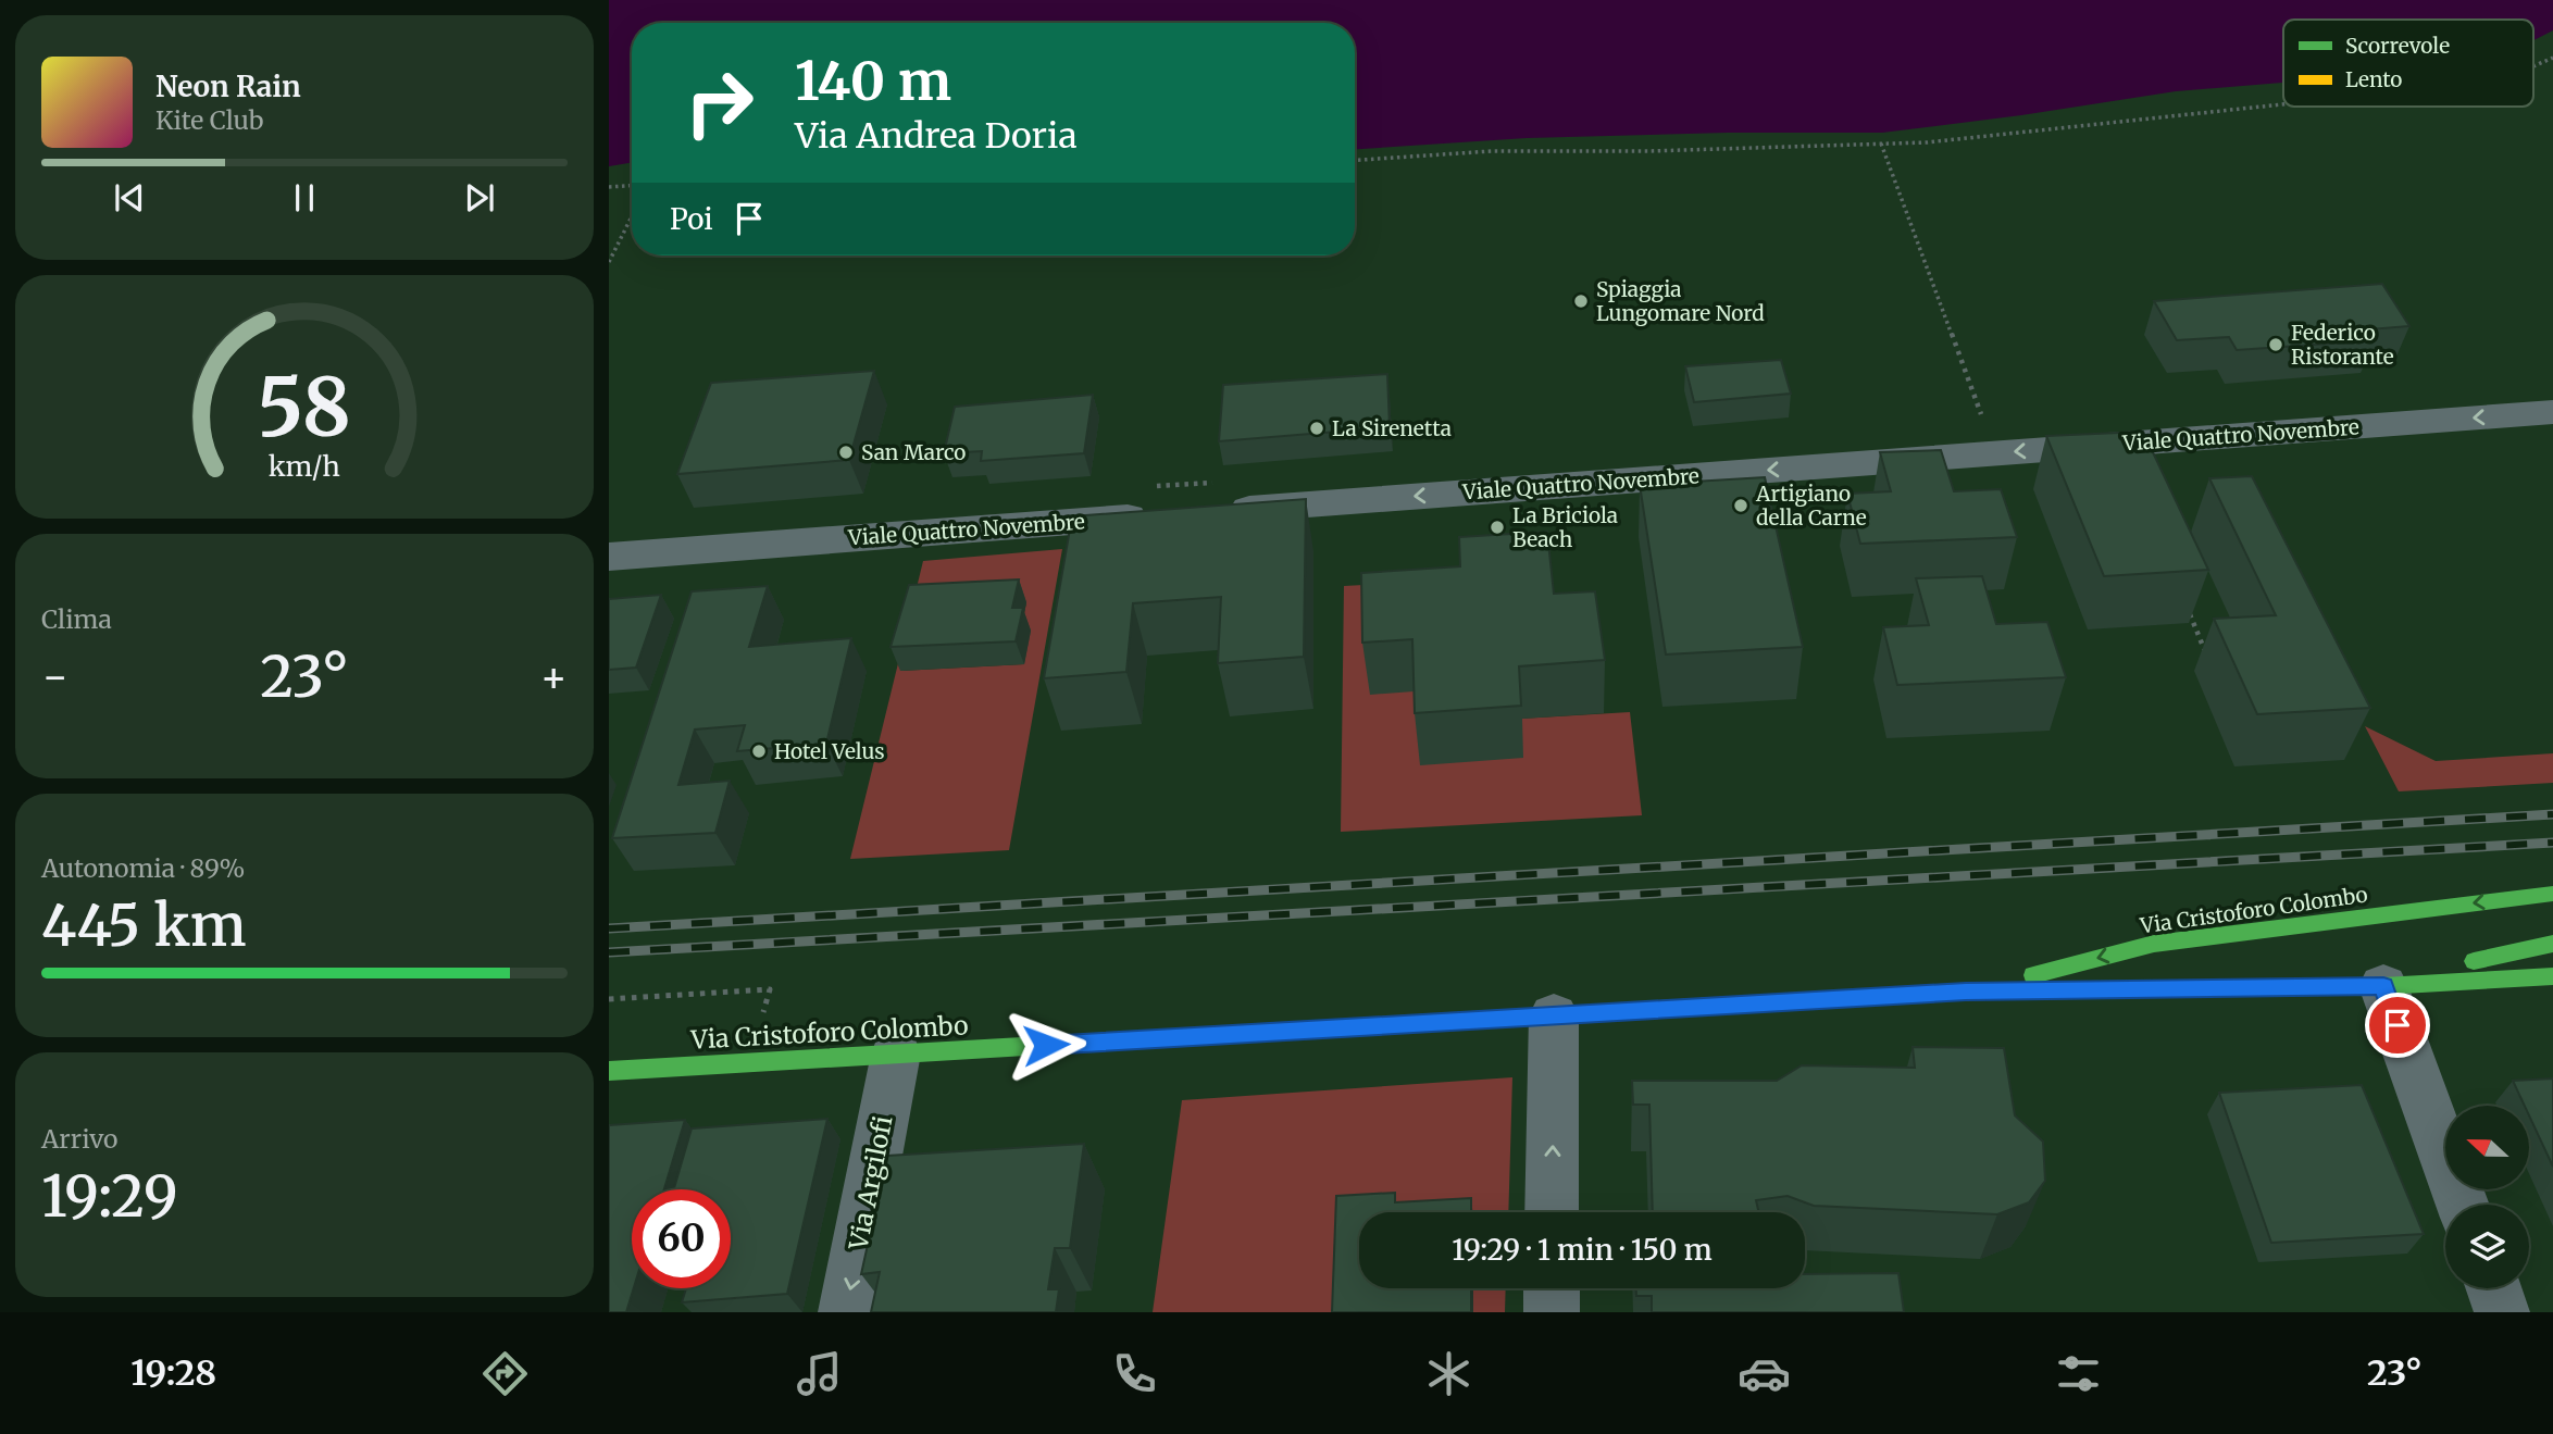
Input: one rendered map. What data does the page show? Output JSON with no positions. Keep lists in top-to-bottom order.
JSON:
{
  "streets": {
    "main road": ["Via Cristoforo Colombo"],
    "street": ["Viale Quattro Novembre", "Via Argilofi"]
  },
  "crossings": [
    ["Via Cristoforo Colombo", "Via Argilofi"]
  ],
  "one_way": ["Viale Quattro Novembre", "Via Argilofi"],
  "places": [
    "Spiaggia Lungomare Nord",
    "Federico Ristorante",
    "La Sirenetta",
    "San Marco",
    "Artigiano della Carne",
    "La Briciola Beach",
    "Hotel Velus"
  ],
  "legend": ["Scorrevole", "Lento"],
  "north": "left",
  "page": {
    "turn": ["140 m", "Via Andrea Doria"],
    "song": ["Neon Rain", "Kite Club"],
    "then": "Poi",
    "tile": [
      "Clima",
      ["Autonomia · 89%", "445 km"],
      ["Arrivo", "19:29"]
    ],
    "heat": ["−", "23°", "+"],
    "limit": "60",
    "trip": "19:29 · 1 min · 150 m",
    "tabs": ["19:28", "23°"],
    "gauge": ["58", "km/h"]
  }
}
